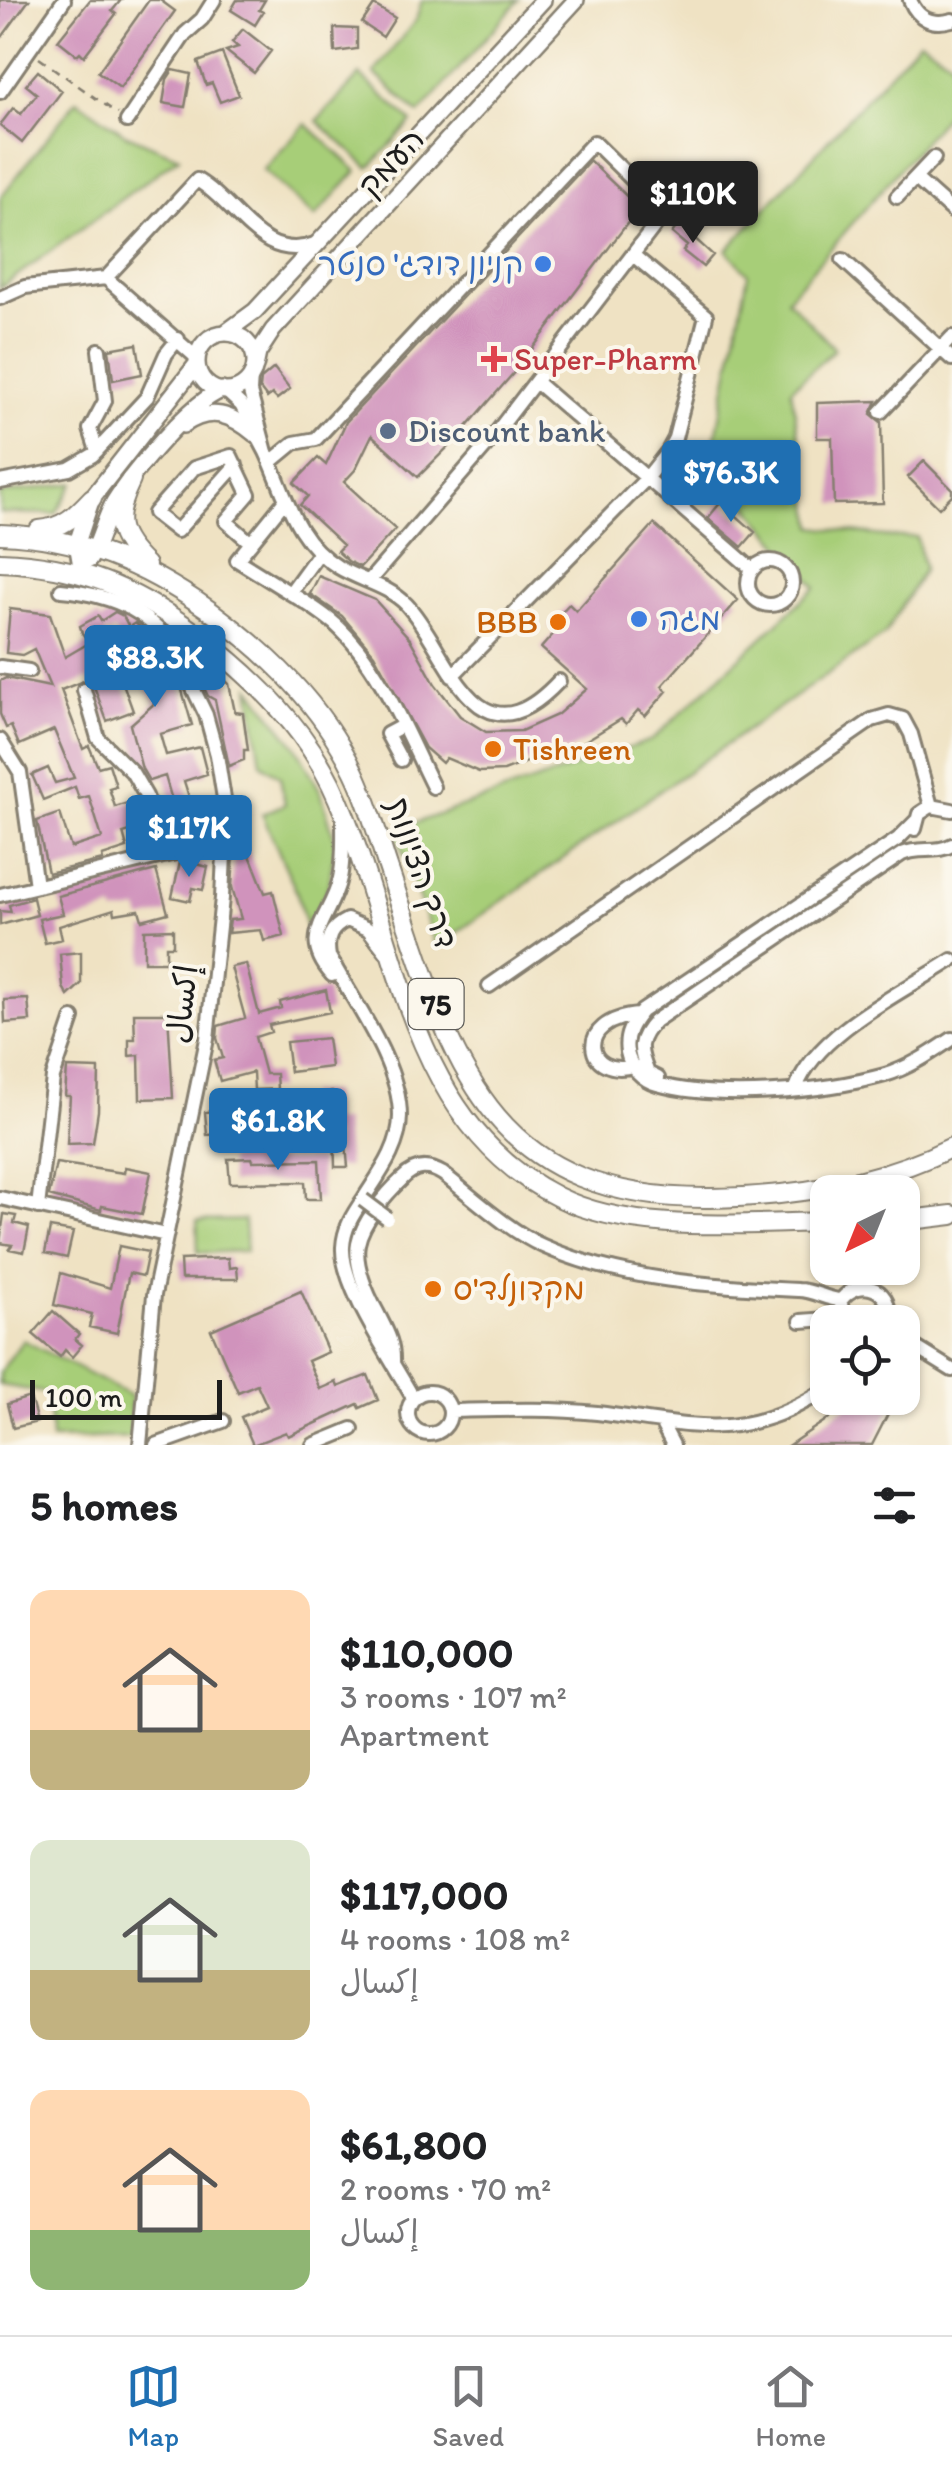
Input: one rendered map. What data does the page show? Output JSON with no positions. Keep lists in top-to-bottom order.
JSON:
{
  "streets": {
    "highway": ["דרך הציונות", "75"],
    "main road": ["העמק"],
    "street": ["إكسال"]
  },
  "places": {
    "other": [
      "קניון דודג' סנטר",
      "Discount bank",
      "מגה",
      "BBB",
      "Tishreen",
      "מקדונלד'ס"
    ],
    "health": ["Super-Pharm"]
  },
  "scale_bar": "100 m",
  "north": "bottom left",
  "page": {
    "price": [
      "$110K",
      "$76.3K",
      "$88.3K",
      "$117K",
      "$61.8K"
    ],
    "scale": "100 m",
    "heading": "5 homes",
    "list": [
      {
        "name": "$110,000",
        "note": "3 rooms · 107 m² · Apartment"
      },
      {
        "name": "$117,000",
        "note": "4 rooms · 108 m² · إكسال"
      },
      {
        "name": "$61,800",
        "note": "2 rooms · 70 m² · إكسال"
      }
    ],
    "tabs": ["Map", "Saved", "Home"]
  }
}
